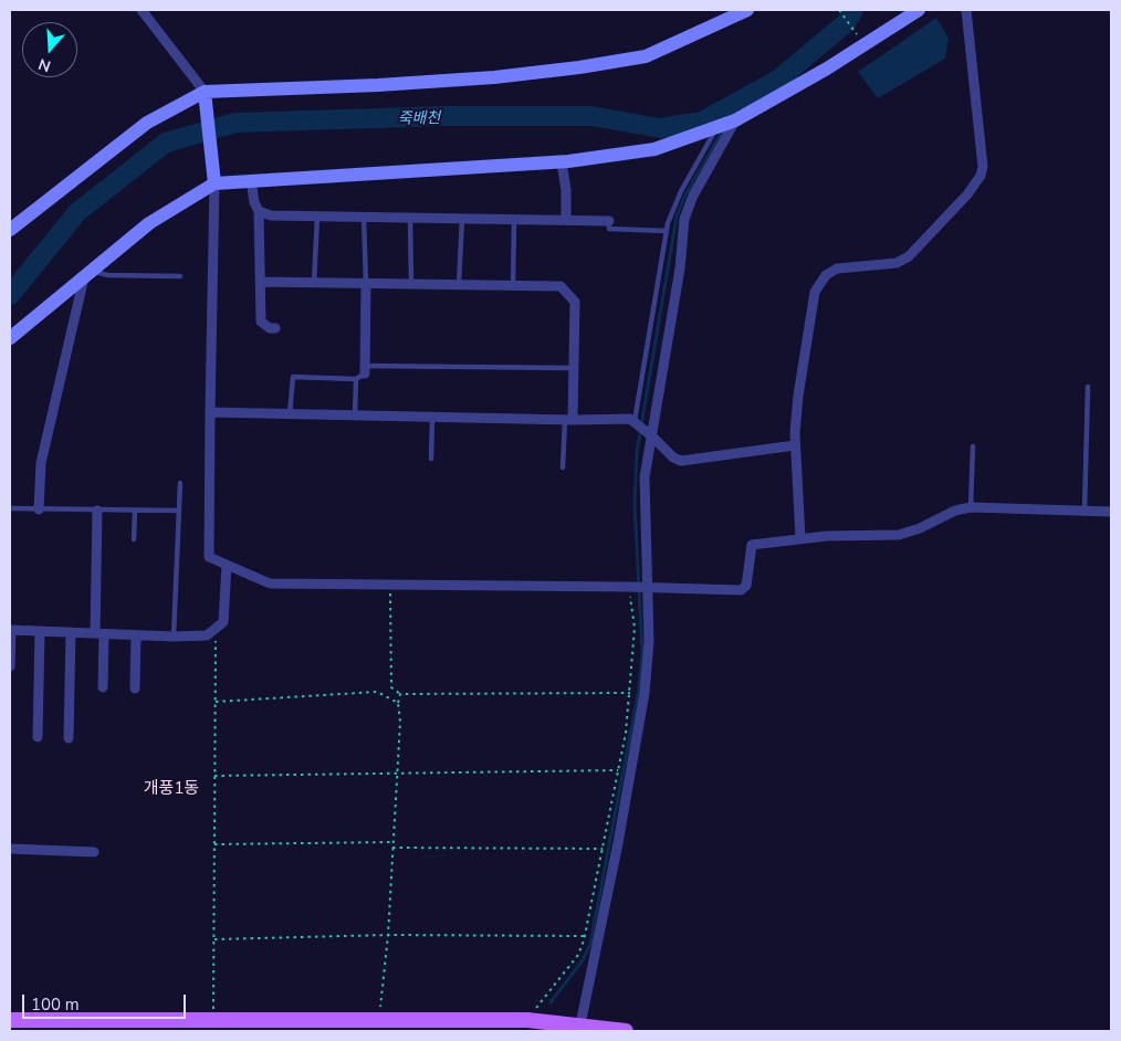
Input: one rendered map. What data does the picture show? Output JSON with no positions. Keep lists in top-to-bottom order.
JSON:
{
  "districts": ["개풍1동"],
  "water": ["죽배천"],
  "scale_bar": "100 m",
  "north": "bottom"
}
